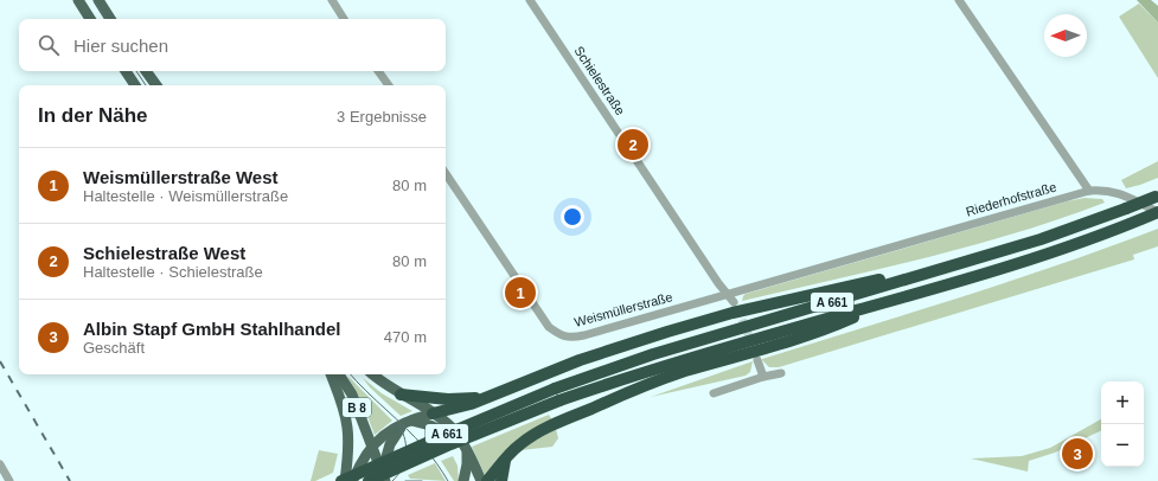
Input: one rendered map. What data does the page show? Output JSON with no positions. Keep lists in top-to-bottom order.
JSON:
{
  "streets": {
    "highway": ["A 661"],
    "main road": ["B 8"],
    "street": ["Schielestraße", "Riederhofstraße", "Weismüllerstraße"]
  },
  "crossings": [
    ["Schielestraße", "Riederhofstraße"],
    ["Schielestraße", "Weismüllerstraße"],
    ["Riederhofstraße", "A 661"],
    ["Riederhofstraße", "Weismüllerstraße"]
  ],
  "north": "left",
  "page": {
    "search": "Hier suchen",
    "heading": ["In der Nähe", "3 Ergebnisse"],
    "pins": ["2", "1", "3"],
    "list": [
      {
        "mark": "1",
        "name": "Weismüllerstraße West",
        "note": "Haltestelle · Weismüllerstraße",
        "value": "80 m"
      },
      {
        "mark": "2",
        "name": "Schielestraße West",
        "note": "Haltestelle · Schielestraße",
        "value": "80 m"
      },
      {
        "mark": "3",
        "name": "Albin Stapf GmbH Stahlhandel",
        "note": "Geschäft",
        "value": "470 m"
      }
    ],
    "map_buttons": ["+", "−"]
  }
}
